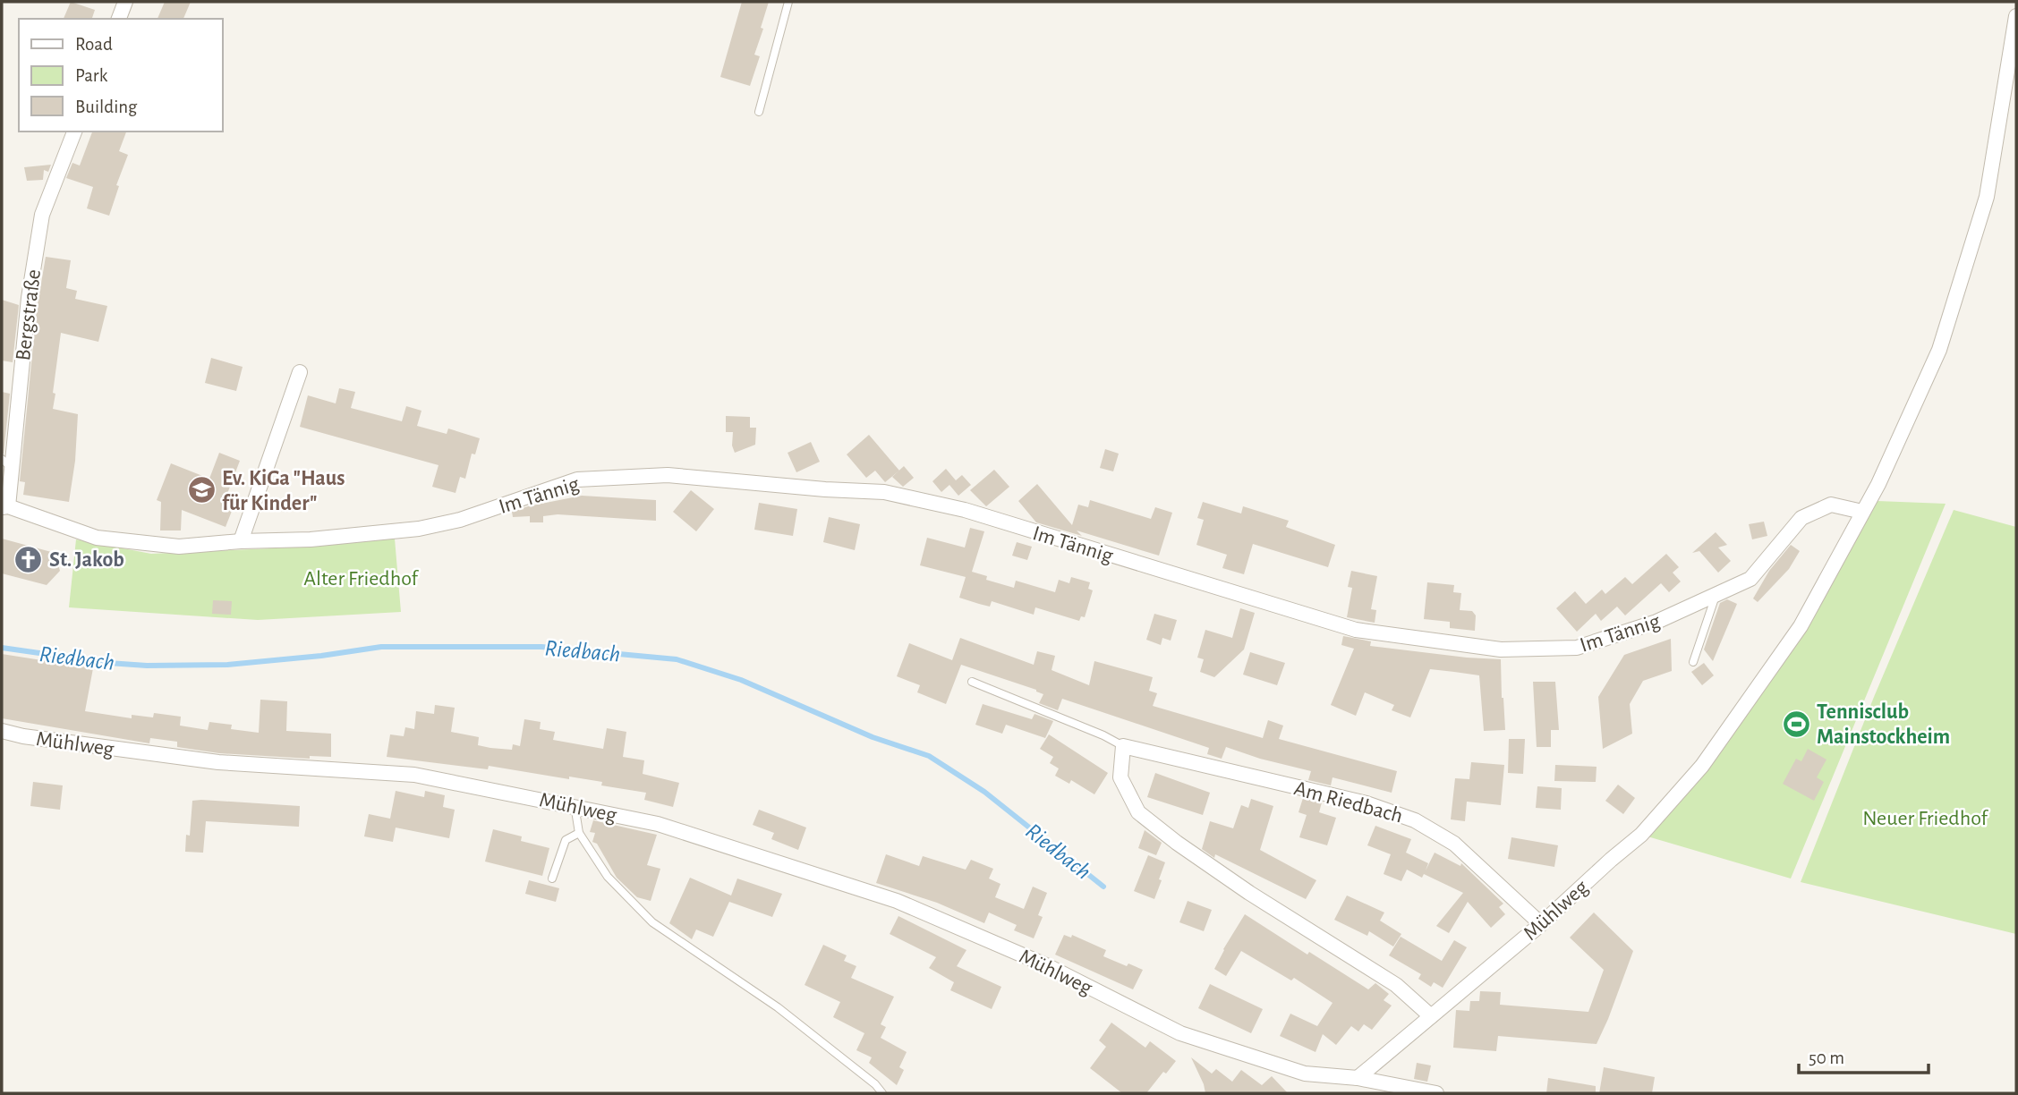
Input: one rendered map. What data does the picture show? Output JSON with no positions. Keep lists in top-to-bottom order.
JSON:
{
  "streets": {
    "street": [
      "Bergstraße",
      "Im Tännig",
      "Mühlweg",
      "Am Riedbach"
    ]
  },
  "crossings": [
    ["Bergstraße", "Im Tännig"],
    ["Im Tännig", "Mühlweg"],
    ["Mühlweg", "Am Riedbach"]
  ],
  "water": ["Riedbach"],
  "parks": ["Alter Friedhof", "Neuer Friedhof"],
  "places": {
    "school or university": ["Ev. KiGa \"Haus für Kinder\""],
    "church": ["St. Jakob"],
    "sports": ["Tennisclub Mainstockheim"]
  },
  "legend": ["Road", "Park", "Building"],
  "scale_bar": "50 m"
}
